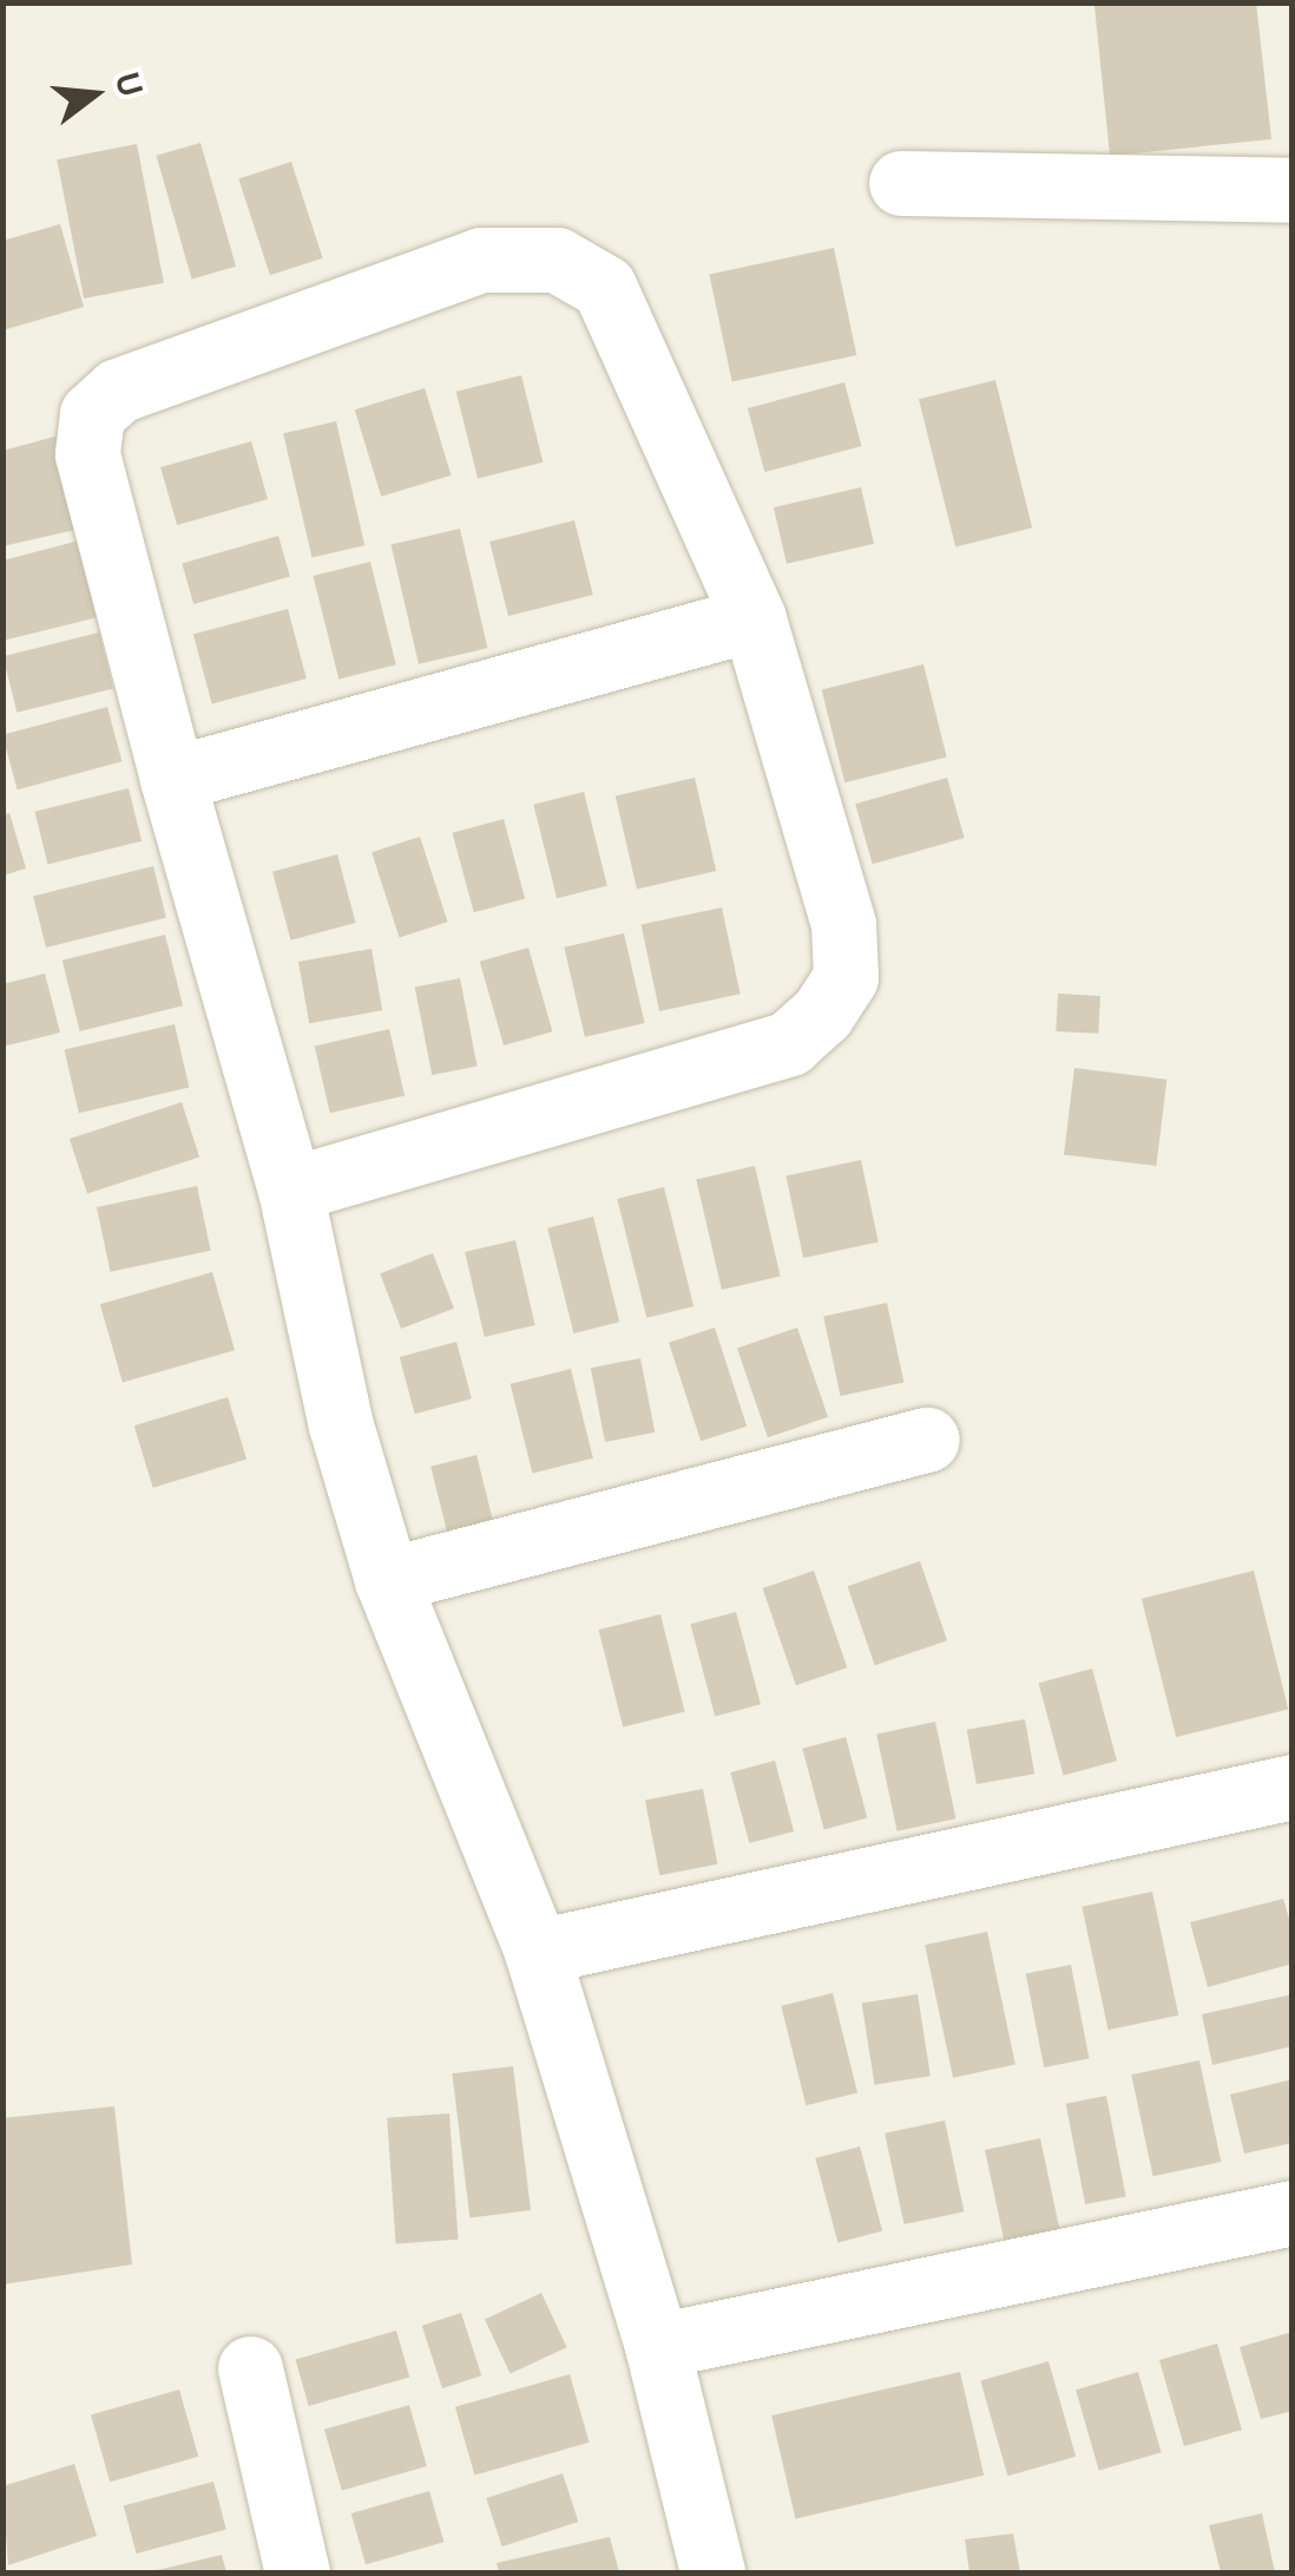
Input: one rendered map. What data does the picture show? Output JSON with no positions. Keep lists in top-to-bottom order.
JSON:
{
  "north": "right"
}
